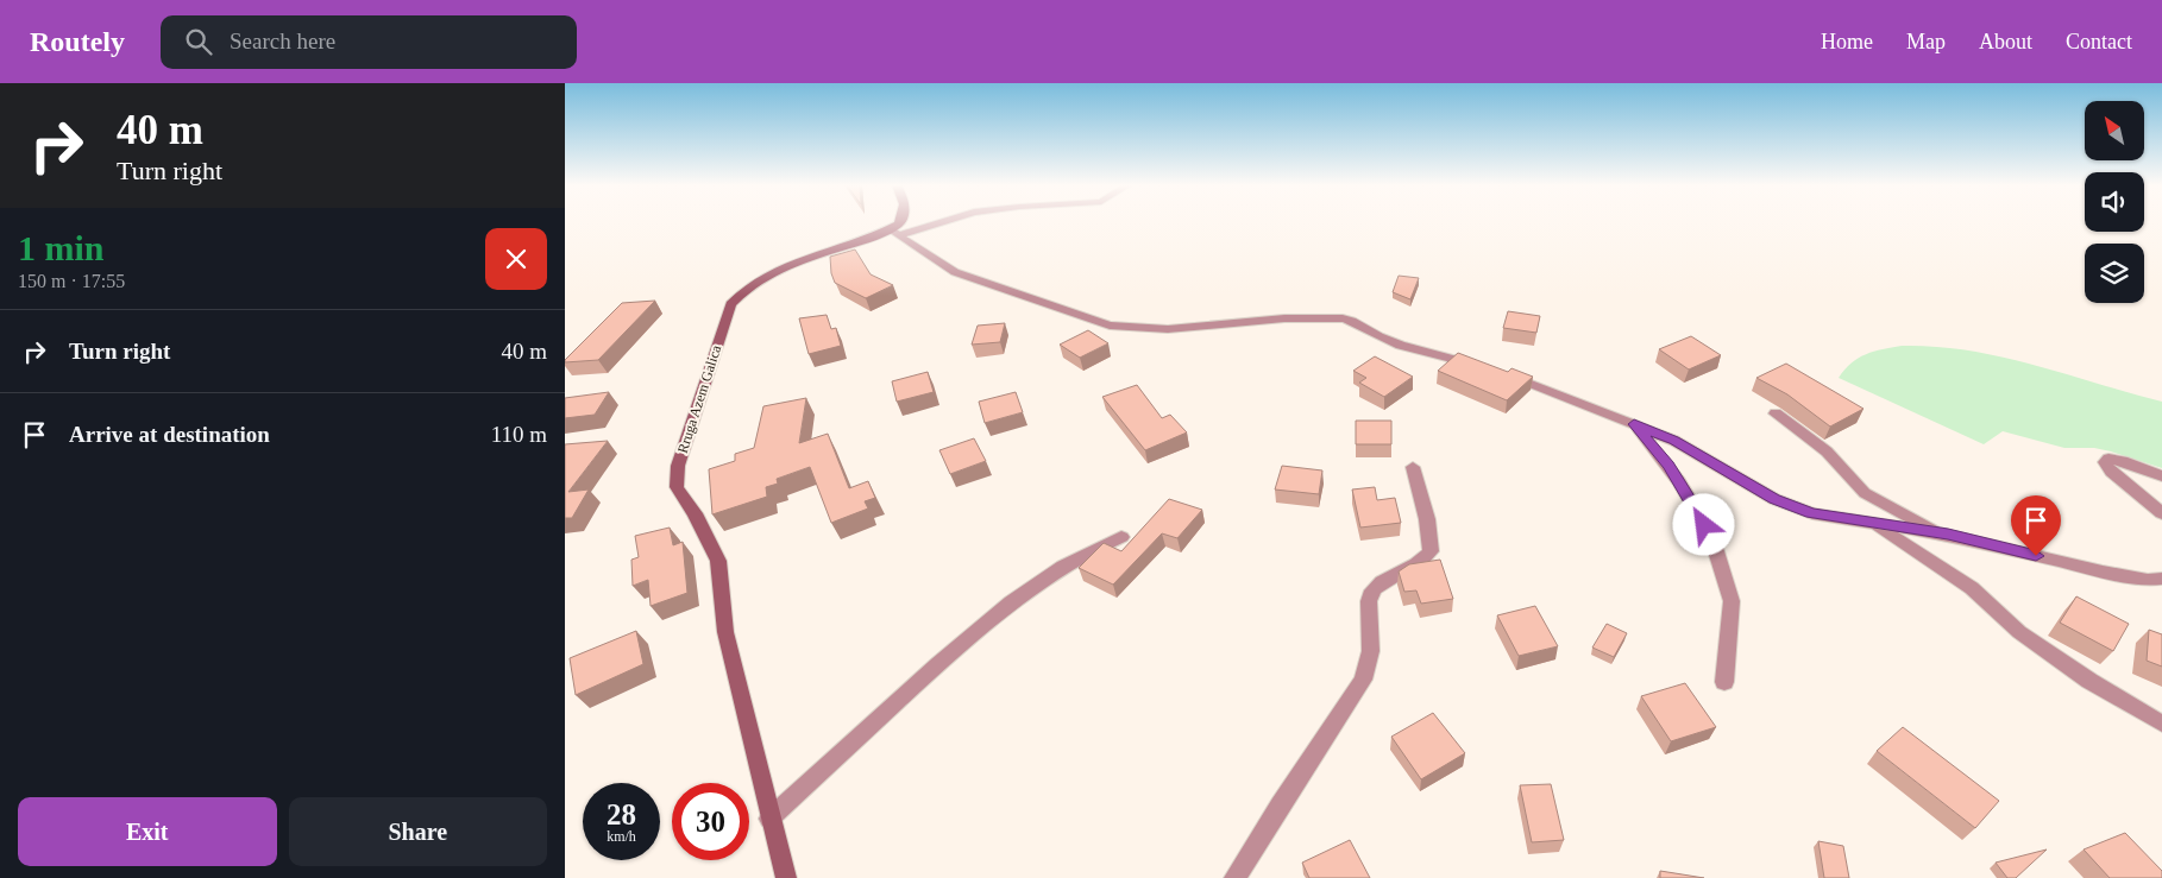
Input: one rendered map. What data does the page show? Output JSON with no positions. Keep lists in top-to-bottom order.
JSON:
{
  "streets": {
    "street": ["Rruga Azem Galica"]
  },
  "north": "top left",
  "page": {
    "header": "Routely",
    "search": "Search here",
    "nav": [
      "Home",
      "Map",
      "About",
      "Contact"
    ],
    "turn": ["40 m", "Turn right"],
    "heading": ["1 min", "150 m · 17:55"],
    "list": [
      {
        "name": "Turn right",
        "value": "40 m"
      },
      {
        "name": "Arrive at destination",
        "value": "110 m"
      }
    ],
    "speed": "28 km/h",
    "limit": "30",
    "buttons": ["Exit", "Share"]
  }
}
